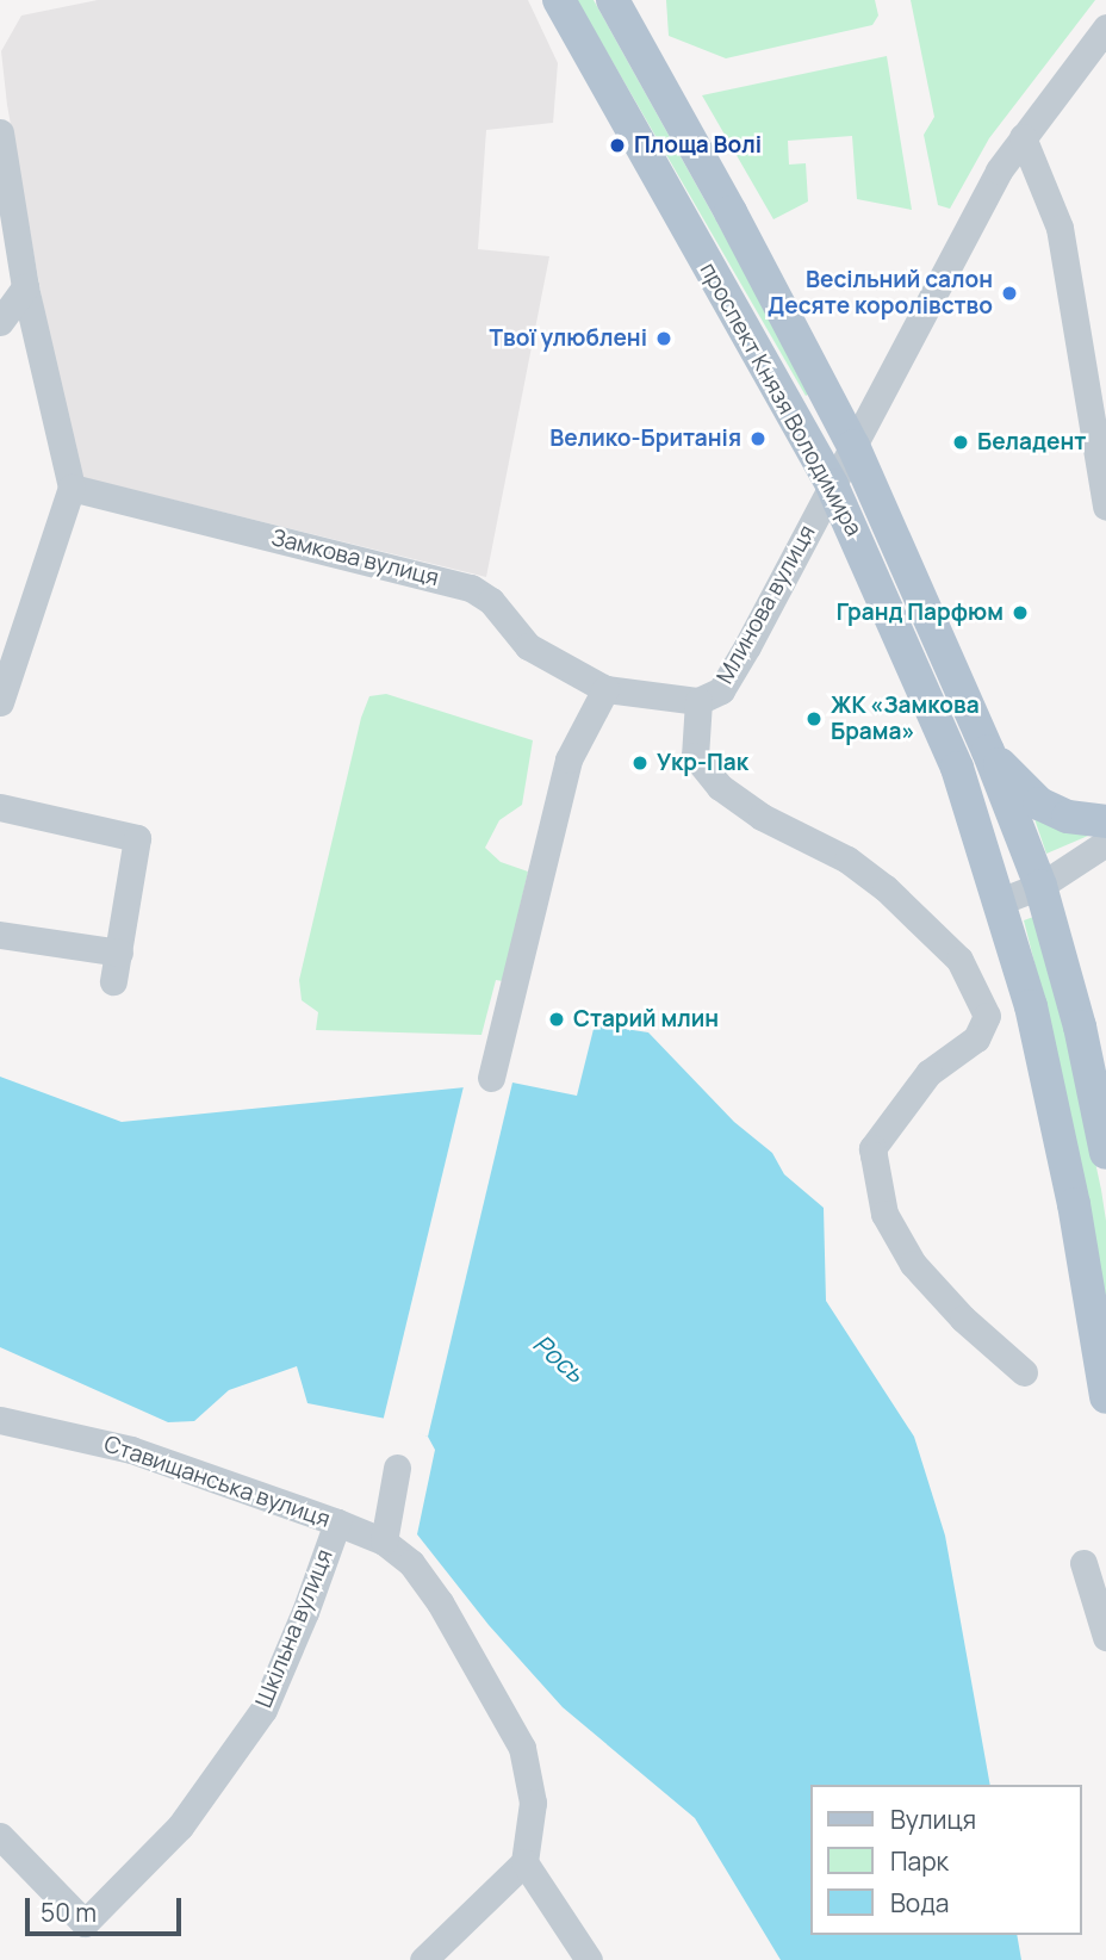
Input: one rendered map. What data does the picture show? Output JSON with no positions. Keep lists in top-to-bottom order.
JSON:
{
  "streets": {
    "main road": ["проспект Князя Володимира"],
    "street": [
      "Замкова вулиця",
      "Млинова вулиця",
      "Ставищанська вулиця",
      "Шкільна вулиця"
    ]
  },
  "crossings": [
    ["проспект Князя Володимира", "Млинова вулиця"],
    ["Замкова вулиця", "Млинова вулиця"],
    ["Ставищанська вулиця", "Шкільна вулиця"]
  ],
  "water": ["Рось"],
  "places": [
    "Площа Волі",
    "Весільний салон Десяте королівство",
    "Твої улюблені",
    "Велико-Британія",
    "Беладент",
    "Гранд Парфюм",
    "ЖК «Замкова Брама»",
    "Укр-Пак",
    "Старий млин"
  ],
  "legend": ["Вулиця", "Парк", "Вода"],
  "scale_bar": "50 m"
}
